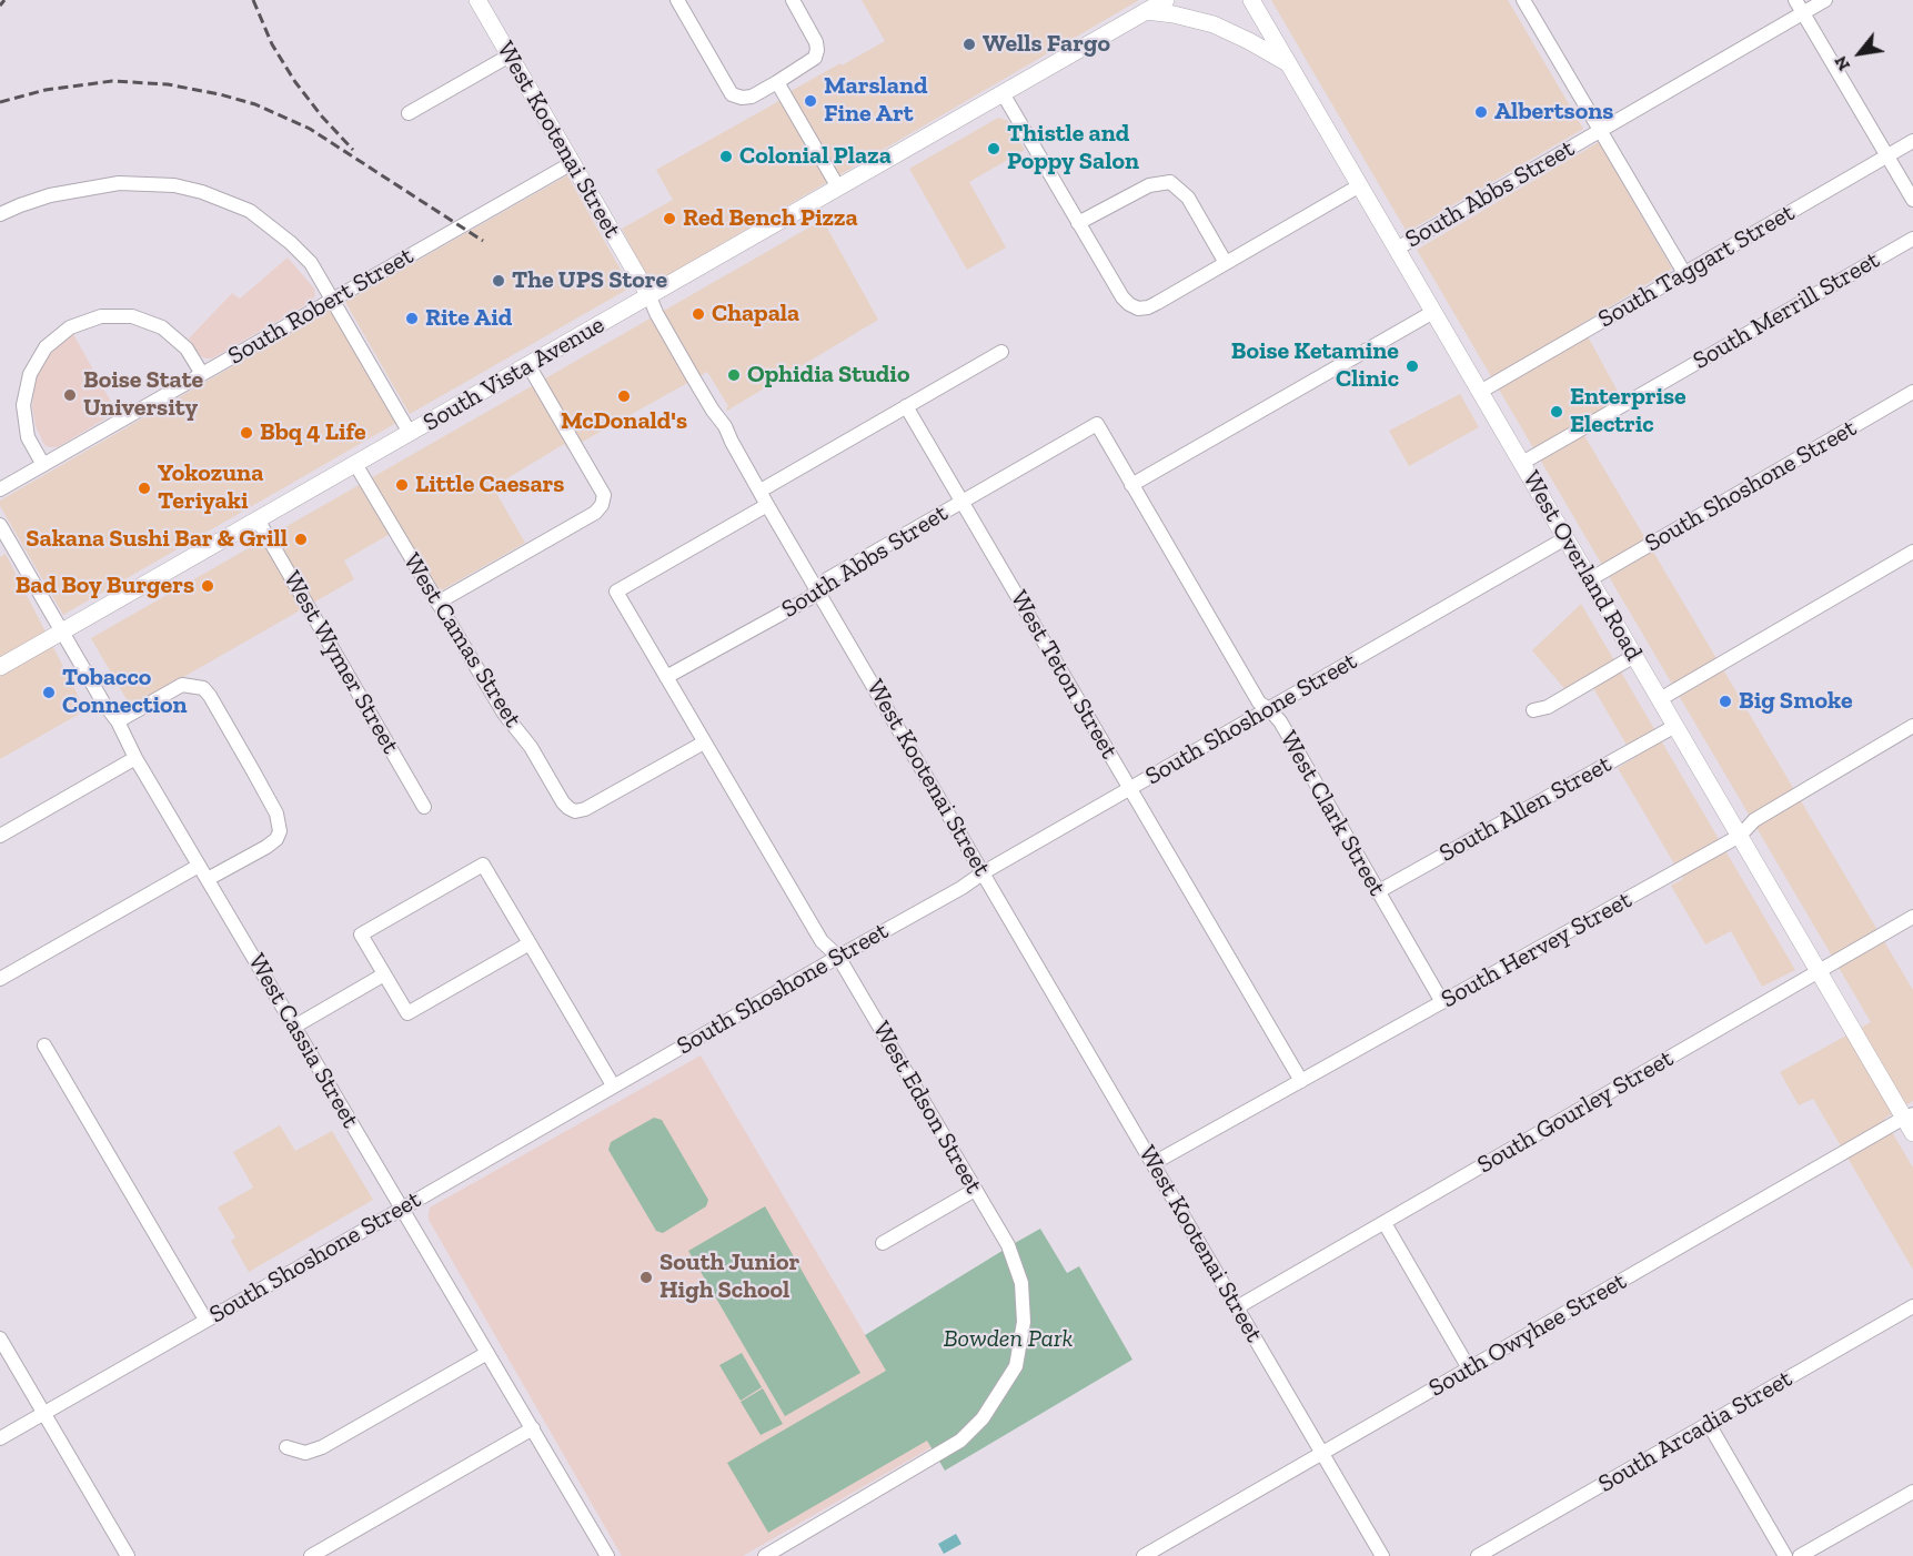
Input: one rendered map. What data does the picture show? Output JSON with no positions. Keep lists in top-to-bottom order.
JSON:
{
  "streets": {
    "main road": ["West Kootenai Street", "South Vista Avenue", "West Overland Road"],
    "street": [
      "South Abbs Street",
      "South Taggart Street",
      "South Robert Street",
      "South Merrill Street",
      "South Shoshone Street",
      "West Camas Street",
      "West Wymer Street",
      "West Teton Street",
      "South Allen Street",
      "West Clark Street",
      "South Hervey Street",
      "West Cassia Street",
      "West Edson Street",
      "South Gourley Street",
      "South Owyhee Street",
      "South Arcadia Street"
    ]
  },
  "crossings": [
    ["West Kootenai Street", "South Abbs Street"],
    ["West Kootenai Street", "South Robert Street"],
    ["West Kootenai Street", "South Vista Avenue"],
    ["West Kootenai Street", "South Shoshone Street"],
    ["West Kootenai Street", "South Hervey Street"],
    ["West Kootenai Street", "West Edson Street"],
    ["West Kootenai Street", "South Gourley Street"],
    ["West Kootenai Street", "South Owyhee Street"],
    ["South Abbs Street", "West Overland Road"],
    ["South Abbs Street", "West Teton Street"],
    ["South Abbs Street", "West Clark Street"],
    ["South Abbs Street", "West Edson Street"],
    ["South Taggart Street", "West Overland Road"],
    ["South Merrill Street", "West Overland Road"],
    ["South Vista Avenue", "West Camas Street"],
    ["South Vista Avenue", "West Wymer Street"],
    ["South Vista Avenue", "West Cassia Street"],
    ["South Shoshone Street", "West Overland Road"],
    ["South Shoshone Street", "West Teton Street"],
    ["South Shoshone Street", "West Clark Street"],
    ["South Shoshone Street", "West Cassia Street"],
    ["South Shoshone Street", "West Edson Street"],
    ["West Overland Road", "South Allen Street"],
    ["West Overland Road", "South Hervey Street"],
    ["West Overland Road", "South Gourley Street"],
    ["West Overland Road", "South Owyhee Street"],
    ["West Camas Street", "West Edson Street"],
    ["West Teton Street", "South Hervey Street"],
    ["South Allen Street", "West Clark Street"],
    ["West Clark Street", "South Hervey Street"]
  ],
  "parks": ["Bowden Park"],
  "places": [
    "Wells Fargo",
    "Marsland Fine Art",
    "Albertsons",
    "Thistle and Poppy Salon",
    "Colonial Plaza",
    "Red Bench Pizza",
    "The UPS Store",
    "Chapala",
    "Rite Aid",
    "Boise Ketamine Clinic",
    "Ophidia Studio",
    "Boise State University",
    "McDonald's",
    "Enterprise Electric",
    "Bbq 4 Life",
    "Little Caesars",
    "Yokozuna Teriyaki",
    "Sakana Sushi Bar & Grill",
    "Bad Boy Burgers",
    "Tobacco Connection",
    "Big Smoke",
    "South Junior High School"
  ],
  "north": "bottom left"
}
